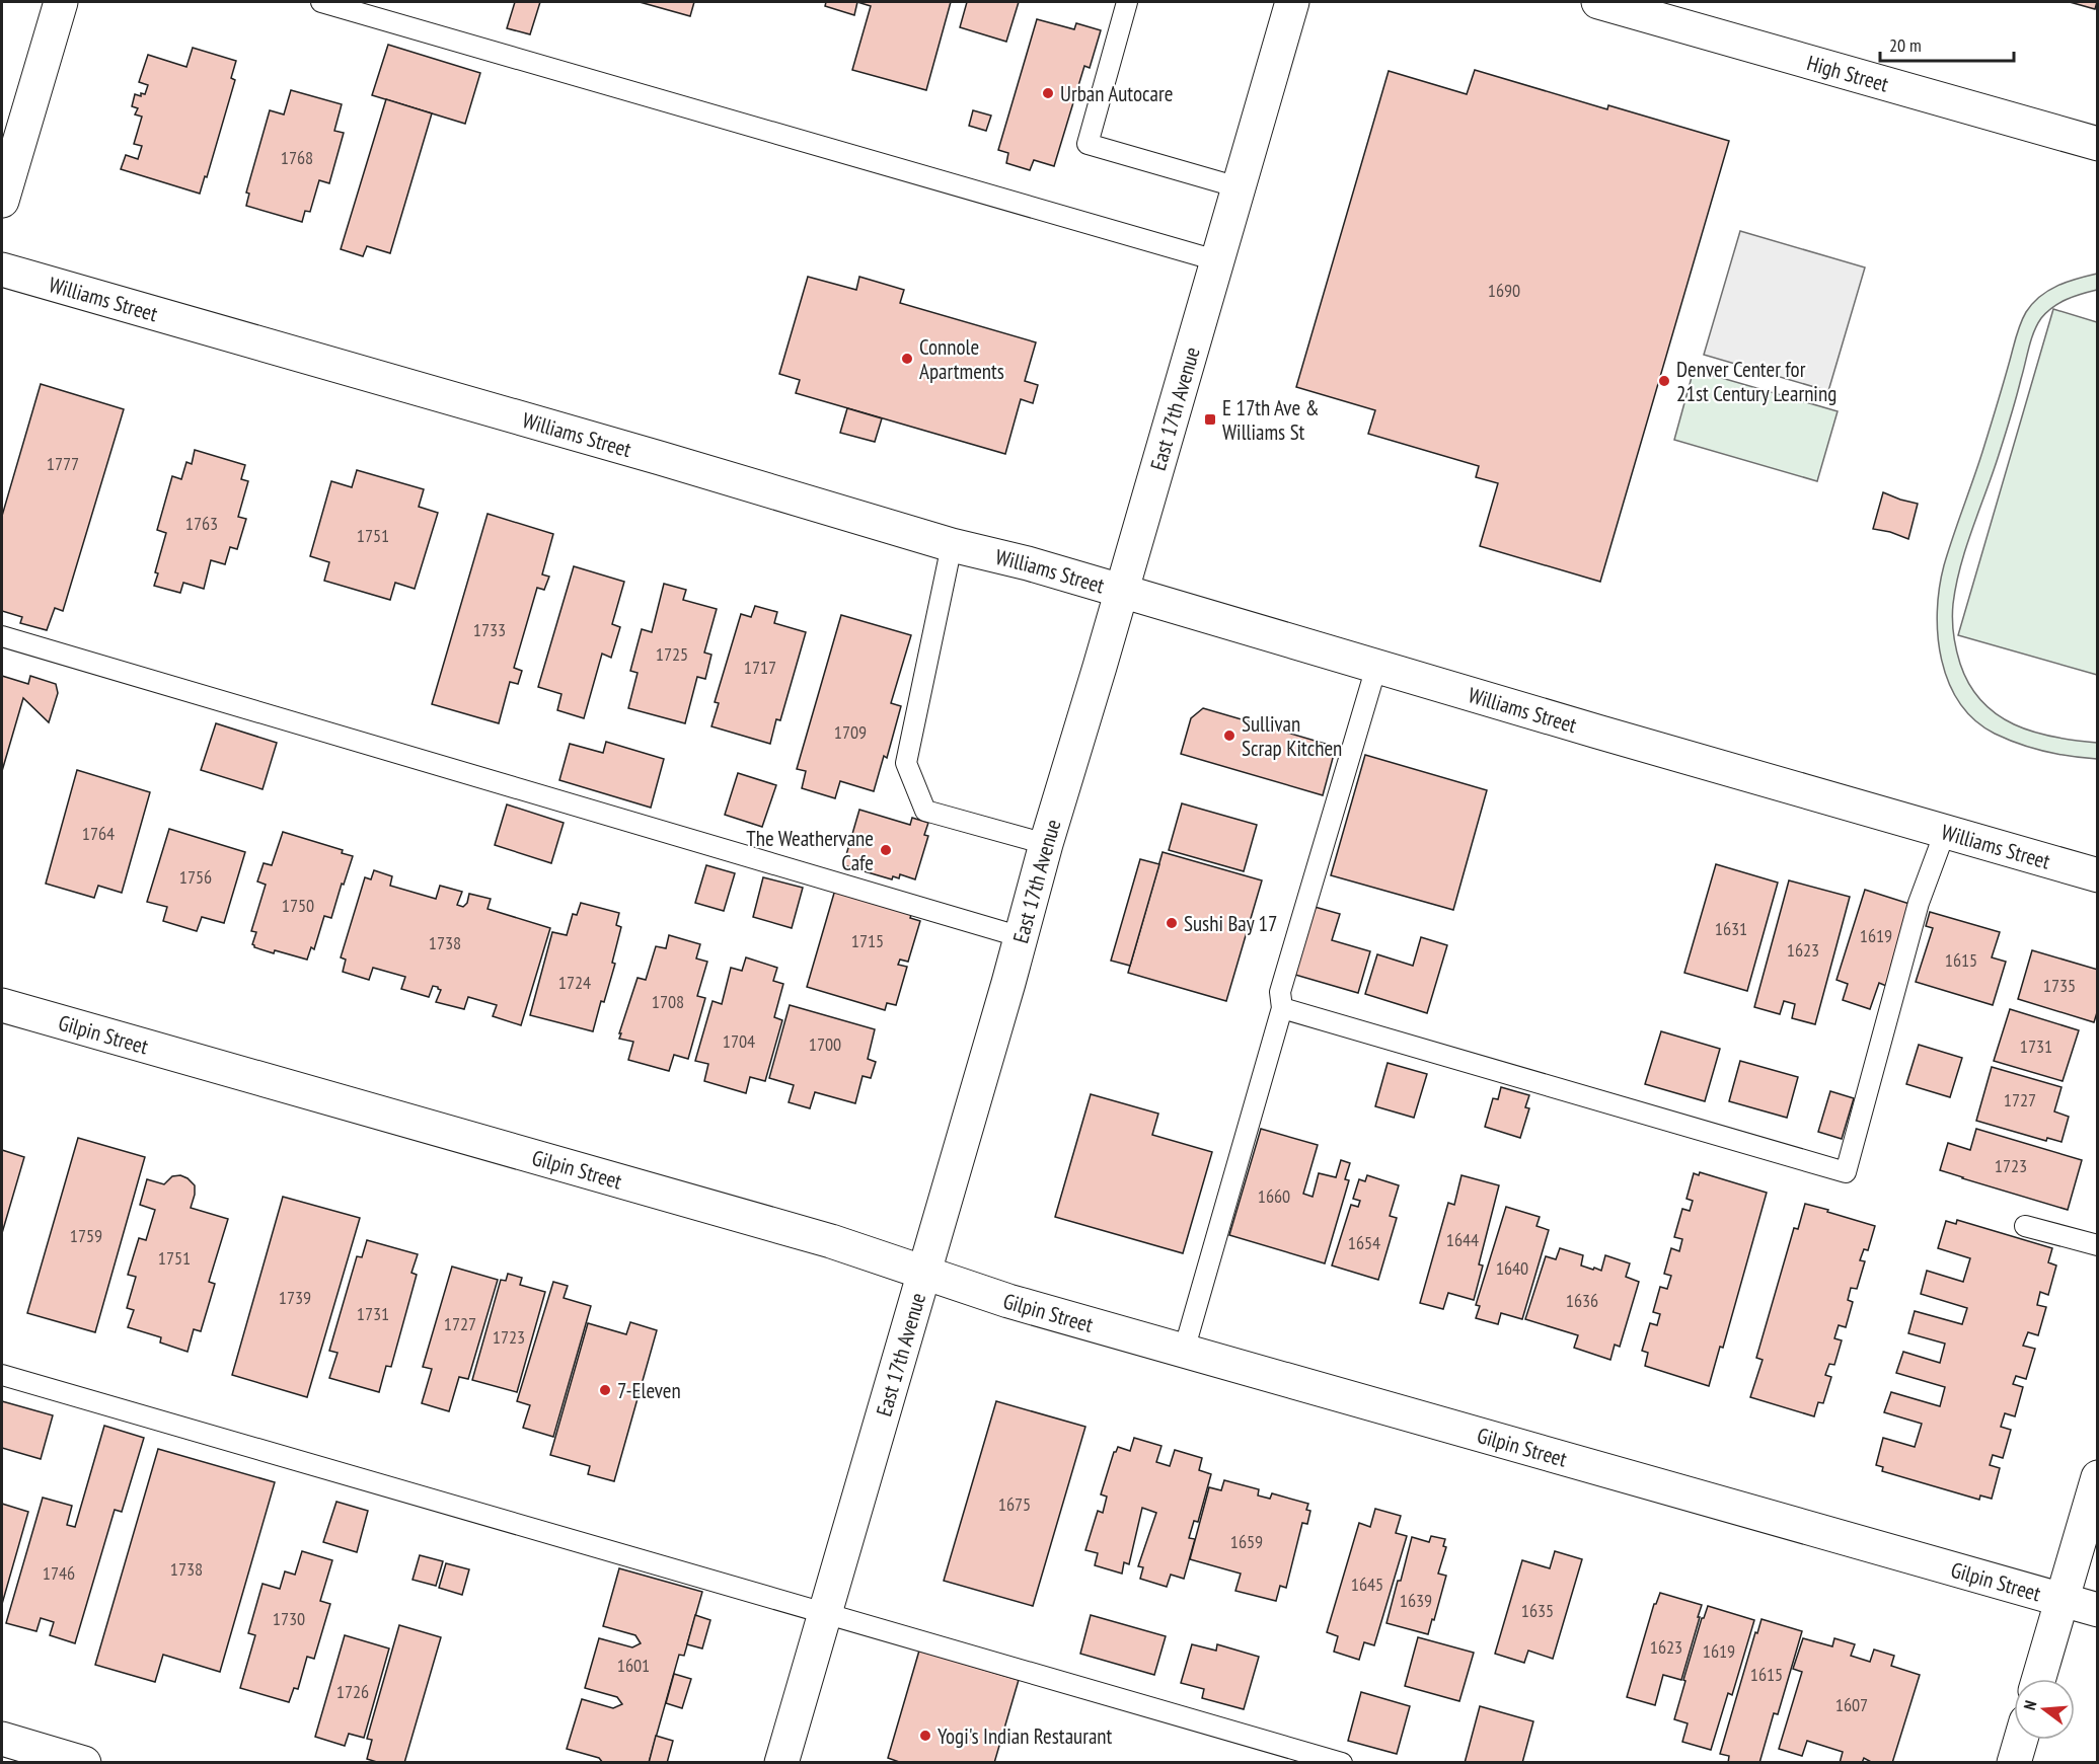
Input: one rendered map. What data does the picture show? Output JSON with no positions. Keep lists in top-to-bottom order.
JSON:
{
  "streets": {
    "street": [
      "High Street",
      "Williams Street",
      "East 17th Avenue",
      "Gilpin Street"
    ]
  },
  "crossings": [
    ["Williams Street", "East 17th Avenue"],
    ["East 17th Avenue", "Gilpin Street"]
  ],
  "places": {
    "other": [
      "Urban Autocare",
      "Connole Apartments",
      "Denver Center for 21st Century Learning",
      "Sullivan Scrap Kitchen",
      "The Weathervane Cafe",
      "Sushi Bay 17",
      "7-Eleven",
      "Yogi's Indian Restaurant"
    ],
    "transit": ["E 17th Ave & Williams St"]
  },
  "house_numbers": [
    "1768",
    "1690",
    "1777",
    "1763",
    "1751",
    "1733",
    "1725",
    "1717",
    "1709",
    "1764",
    "1756",
    "1750",
    "1631",
    "1619",
    "1715",
    "1738",
    "1623",
    "1615",
    "1724",
    "1735",
    "1708",
    "1704",
    "1700",
    "1731",
    "1727",
    "1723",
    "1660",
    "1759",
    "1644",
    "1654",
    "1751",
    "1640",
    "1739",
    "1636",
    "1731",
    "1727",
    "1723",
    "1675",
    "1659",
    "1738",
    "1746",
    "1645",
    "1639",
    "1635",
    "1730",
    "1623",
    "1619",
    "1601",
    "1615",
    "1726",
    "1607"
  ],
  "scale_bar": "20 m",
  "north": "left"
}
